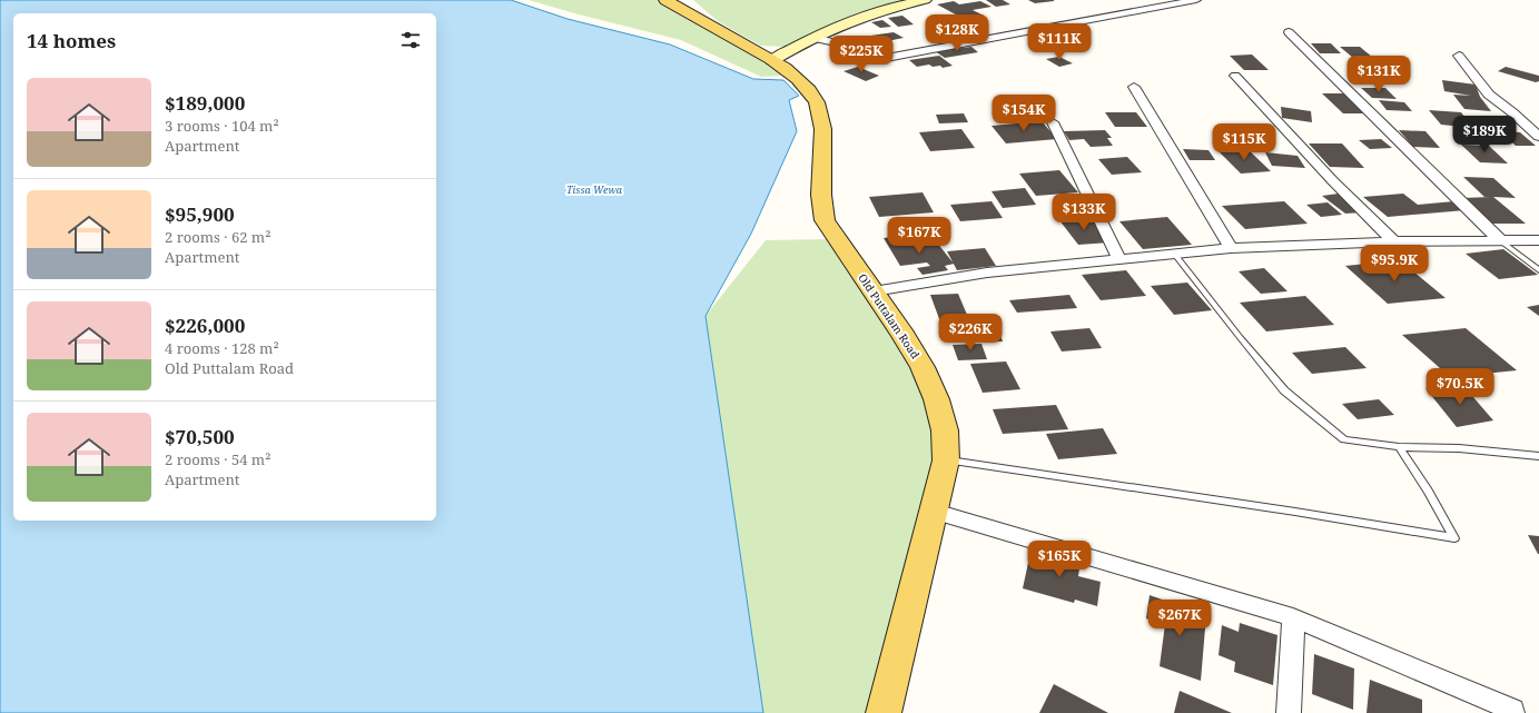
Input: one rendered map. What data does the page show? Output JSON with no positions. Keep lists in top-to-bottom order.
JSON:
{
  "streets": {
    "main road": ["Old Puttalam Road"]
  },
  "water": ["Tissa Wewa"],
  "page": {
    "heading": "14 homes",
    "price": [
      "$128K",
      "$111K",
      "$225K",
      "$131K",
      "$154K",
      "$189K",
      "$115K",
      "$133K",
      "$167K",
      "$95.9K",
      "$226K",
      "$70.5K",
      "$165K",
      "$267K"
    ],
    "list": [
      {
        "name": "$189,000",
        "note": "3 rooms · 104 m² · Apartment"
      },
      {
        "name": "$95,900",
        "note": "2 rooms · 62 m² · Apartment"
      },
      {
        "name": "$226,000",
        "note": "4 rooms · 128 m² · Old Puttalam Road"
      },
      {
        "name": "$70,500",
        "note": "2 rooms · 54 m² · Apartment"
      }
    ]
  }
}
